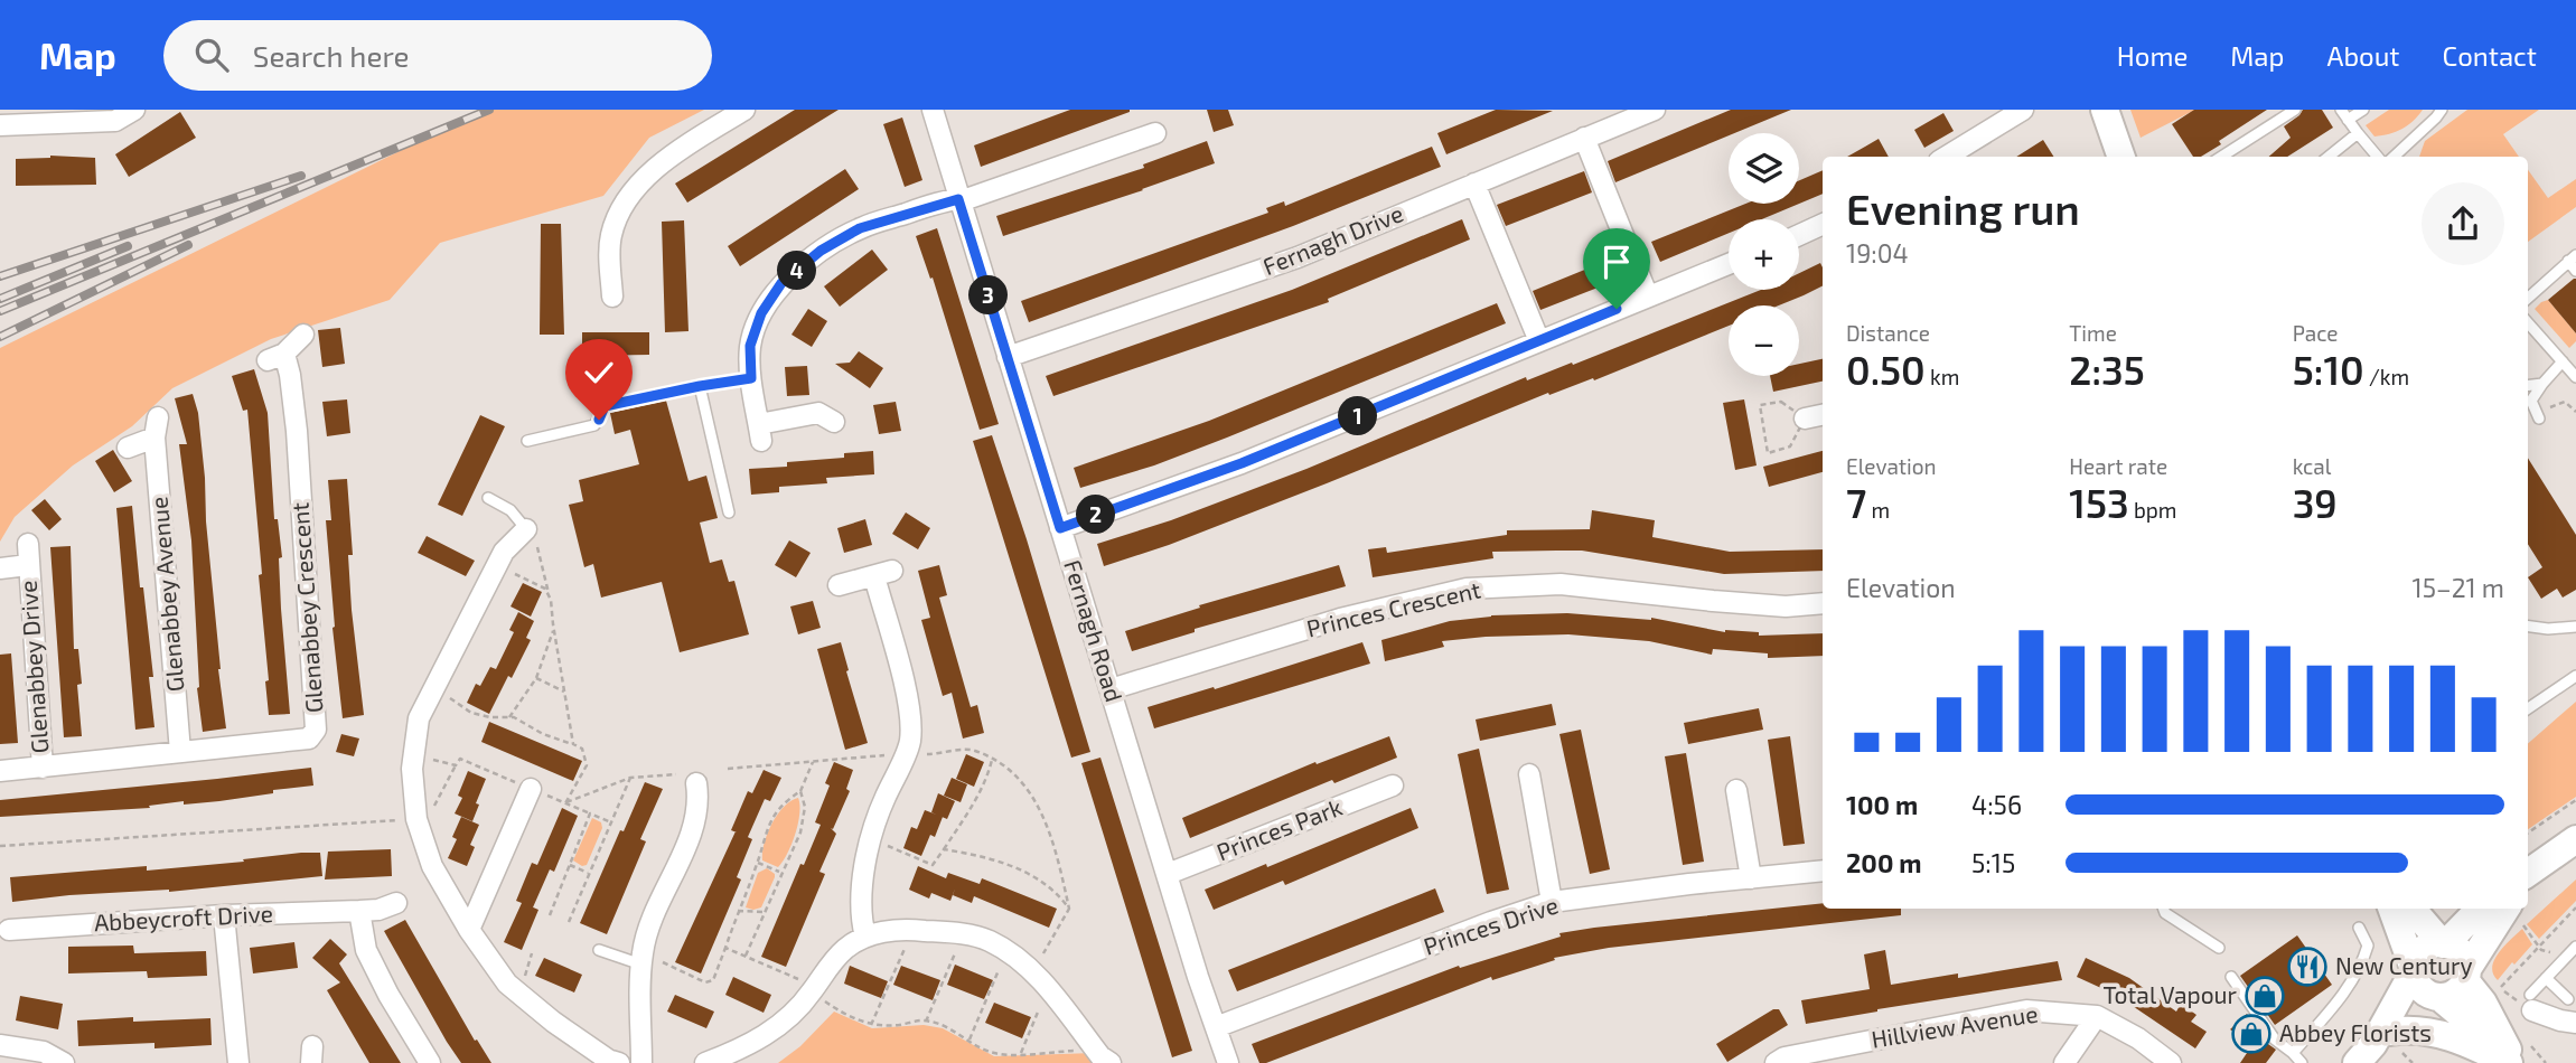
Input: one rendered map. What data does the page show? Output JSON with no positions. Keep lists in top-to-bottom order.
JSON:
{
  "streets": {
    "street": [
      "Fernagh Drive",
      "Glenabbey Avenue",
      "Glenabbey Crescent",
      "Princes Crescent",
      "Fernagh Road",
      "Glenabbey Drive",
      "Princes Park",
      "Abbeycroft Drive",
      "Princes Drive",
      "Hillview Avenue"
    ]
  },
  "crossings": [
    ["Fernagh Drive", "Fernagh Road"],
    ["Glenabbey Avenue", "Glenabbey Crescent"],
    ["Glenabbey Crescent", "Glenabbey Drive"],
    ["Princes Crescent", "Fernagh Road"],
    ["Fernagh Road", "Princes Park"],
    ["Fernagh Road", "Princes Drive"]
  ],
  "places": {
    "restaurant": ["New Century"],
    "shop": ["Total Vapour", "Abbey Florists"]
  },
  "page": {
    "header": "Map",
    "search": "Search here",
    "nav": [
      "Home",
      "Map",
      "About",
      "Contact"
    ],
    "map_buttons": ["+", "−"],
    "heading": ["Evening run", "19:04"],
    "pins": [
      "4",
      "3",
      "1",
      "2"
    ],
    "stats": [
      ["Distance", "0.50 km"],
      ["Time", "2:35"],
      ["Pace", "5:10 /km"],
      ["Elevation", "7 m"],
      ["Heart rate", "153 bpm"],
      ["kcal", "39"]
    ],
    "chart": ["Elevation", "15–21 m"],
    "list": [
      {
        "name": "100 m",
        "note": "4:56"
      },
      {
        "name": "200 m",
        "note": "5:15"
      }
    ]
  }
}
